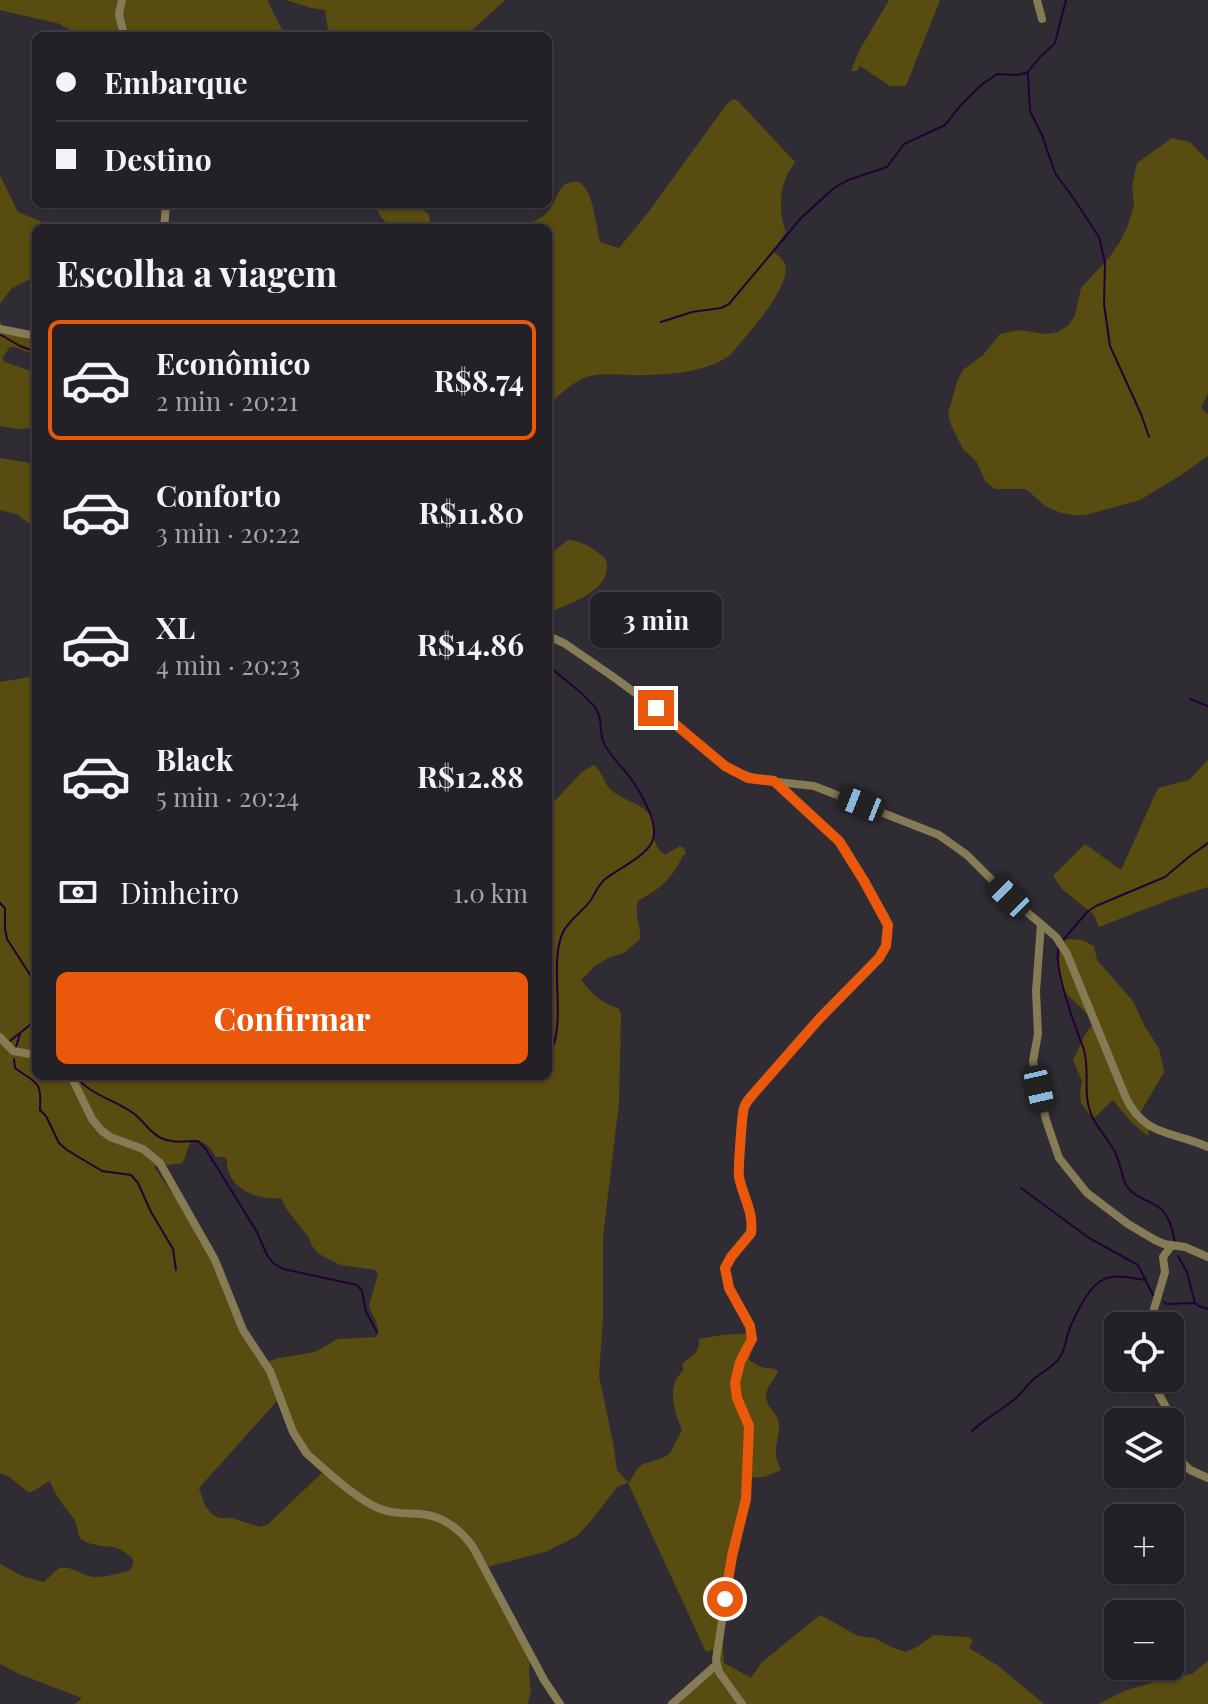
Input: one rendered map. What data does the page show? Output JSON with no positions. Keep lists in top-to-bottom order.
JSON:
{
  "page": {
    "banner": ["Embarque", "Destino"],
    "heading": "Escolha a viagem",
    "list": [
      {
        "name": "Econômico",
        "note": "2 min · 20:21",
        "value": "R$8.74"
      },
      {
        "name": "Conforto",
        "note": "3 min · 20:22",
        "value": "R$11.80"
      },
      {
        "name": "XL",
        "note": "4 min · 20:23",
        "value": "R$14.86"
      },
      {
        "name": "Black",
        "note": "5 min · 20:24",
        "value": "R$12.88"
      }
    ],
    "bubble": "3 min",
    "pay": ["Dinheiro", "1.0 km"],
    "buttons": "Confirmar",
    "map_buttons": ["+", "−"]
  }
}
